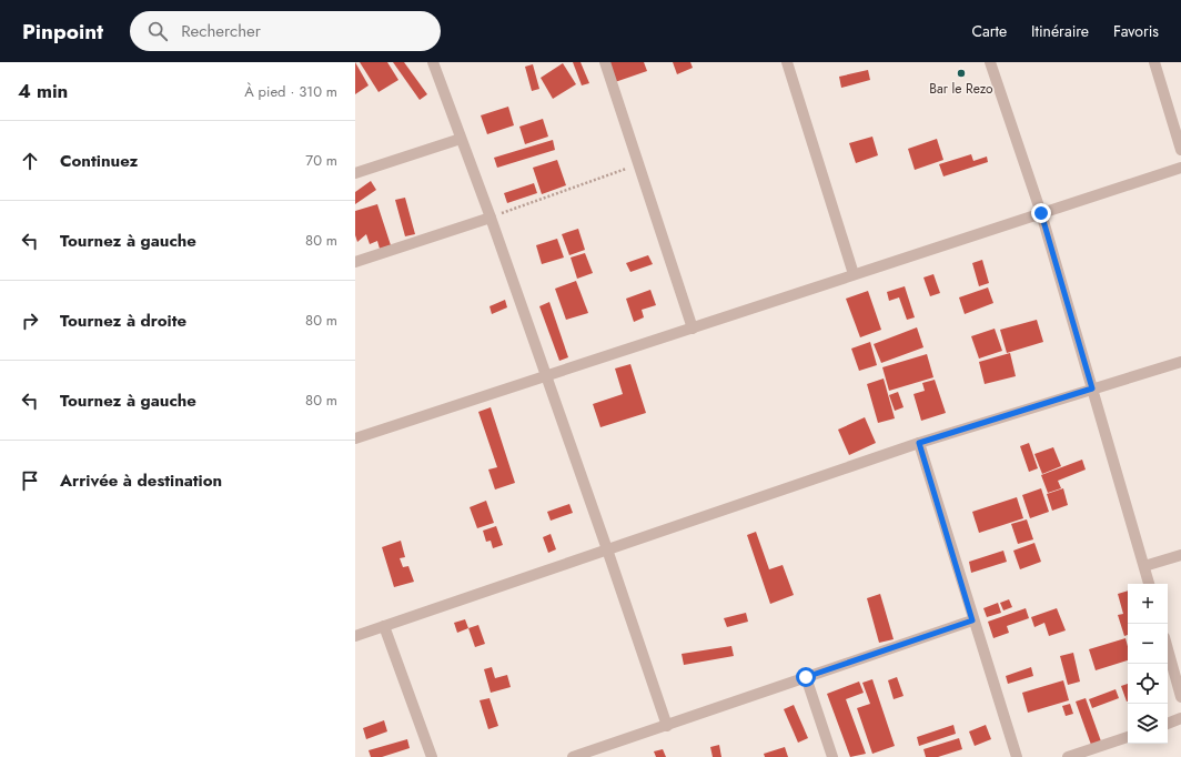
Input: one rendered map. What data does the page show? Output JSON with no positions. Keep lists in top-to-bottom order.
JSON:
{
  "places": ["Bar le Rezo"],
  "page": {
    "header": "Pinpoint",
    "search": "Rechercher",
    "nav": ["Carte", "Itinéraire", "Favoris"],
    "heading": ["4 min", "À pied · 310 m"],
    "list": [
      ["Continuez", "70 m"],
      ["Tournez à gauche", "80 m"],
      ["Tournez à droite", "80 m"],
      ["Tournez à gauche", "80 m"],
      "Arrivée à destination"
    ],
    "map_buttons": ["+", "−"]
  }
}
